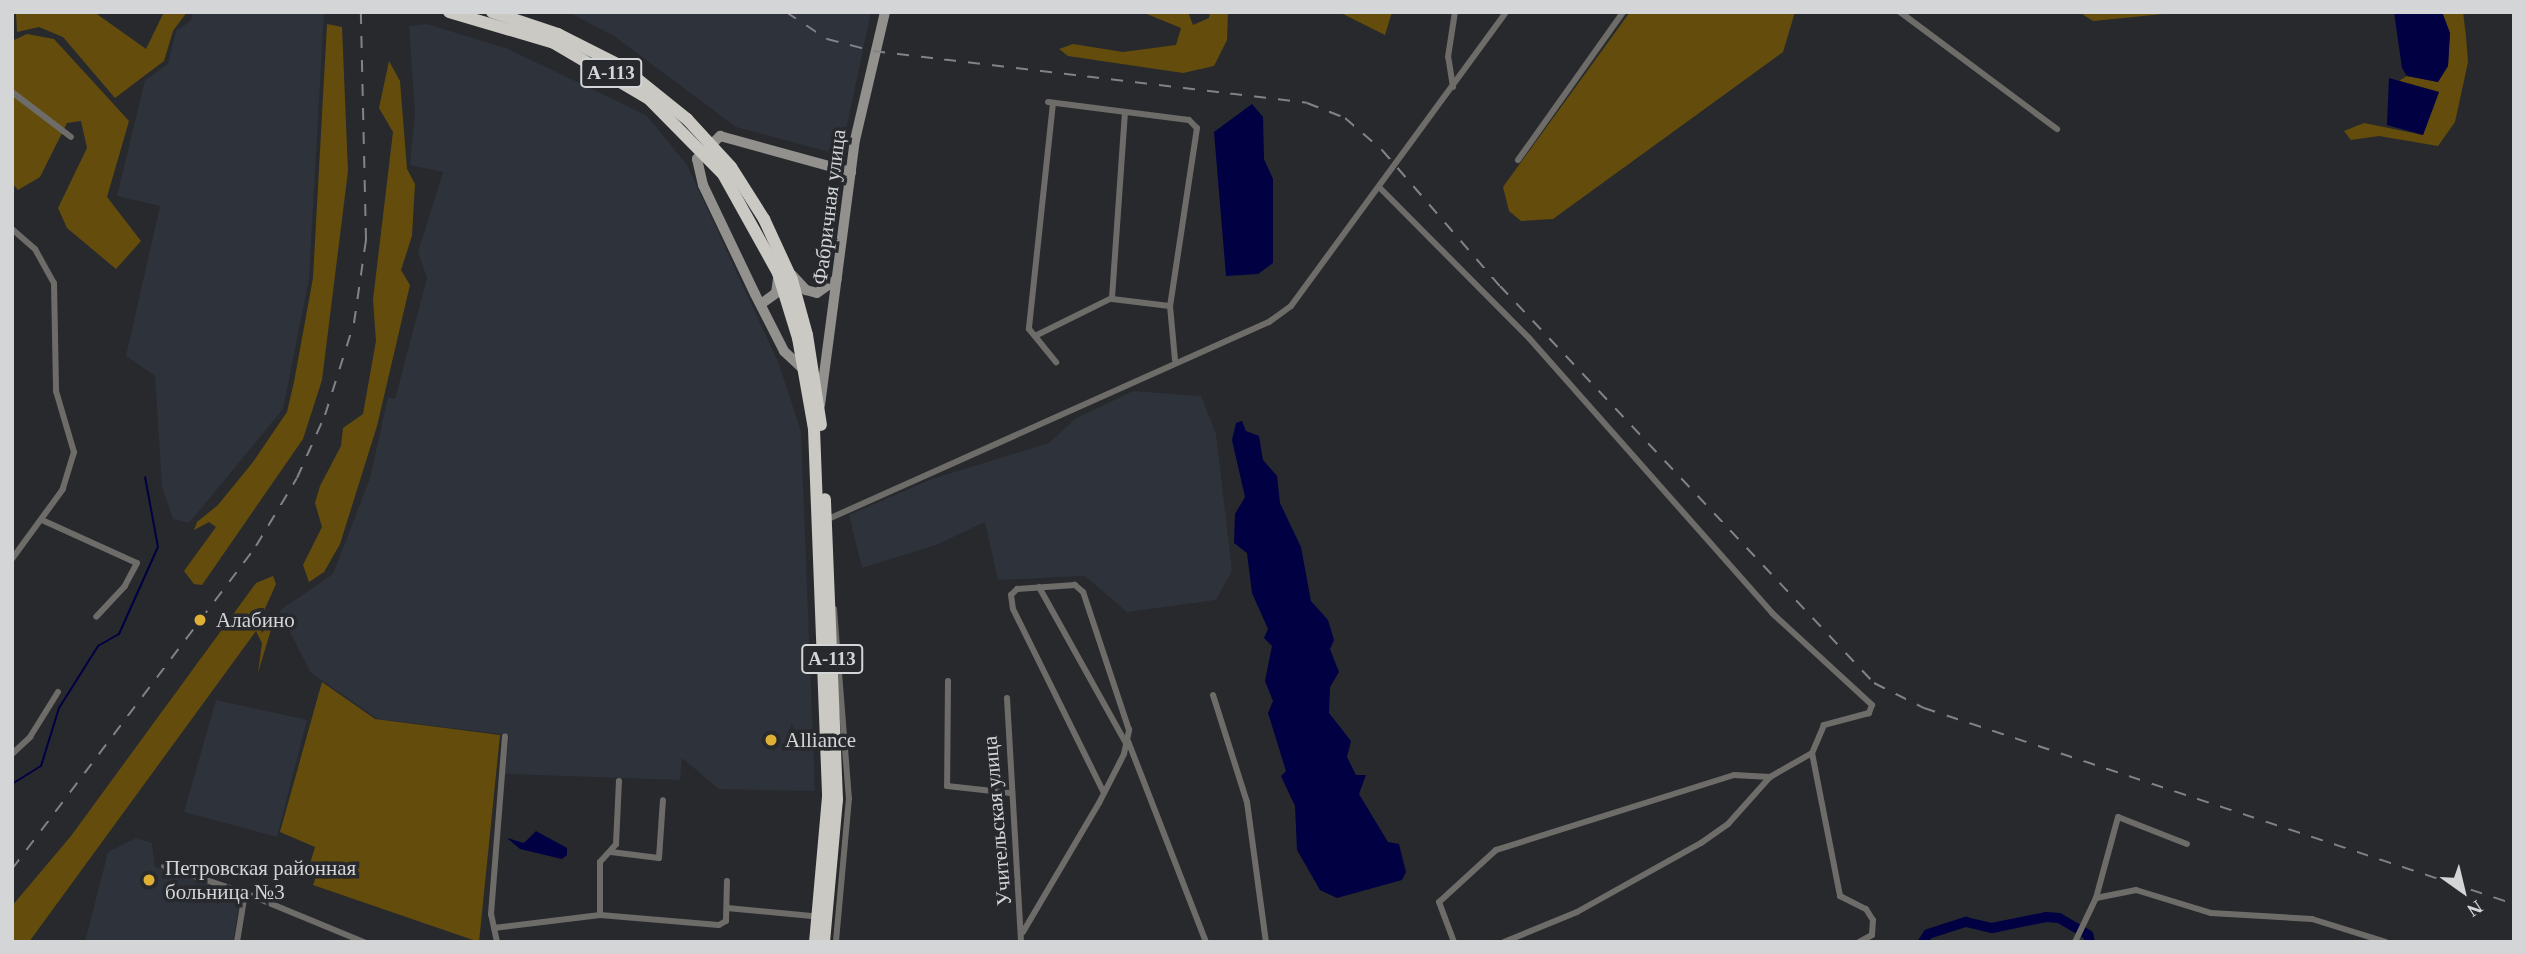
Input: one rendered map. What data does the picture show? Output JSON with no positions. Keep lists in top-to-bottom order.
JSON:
{
  "streets": {
    "highway": ["А-113"],
    "street": ["Фабричная улица", "Учительская улица"]
  },
  "crossings": [
    ["А-113", "Фабричная улица"]
  ],
  "places": ["Алабино", "Alliance", "Петровская районная больница №3"],
  "north": "bottom right"
}
